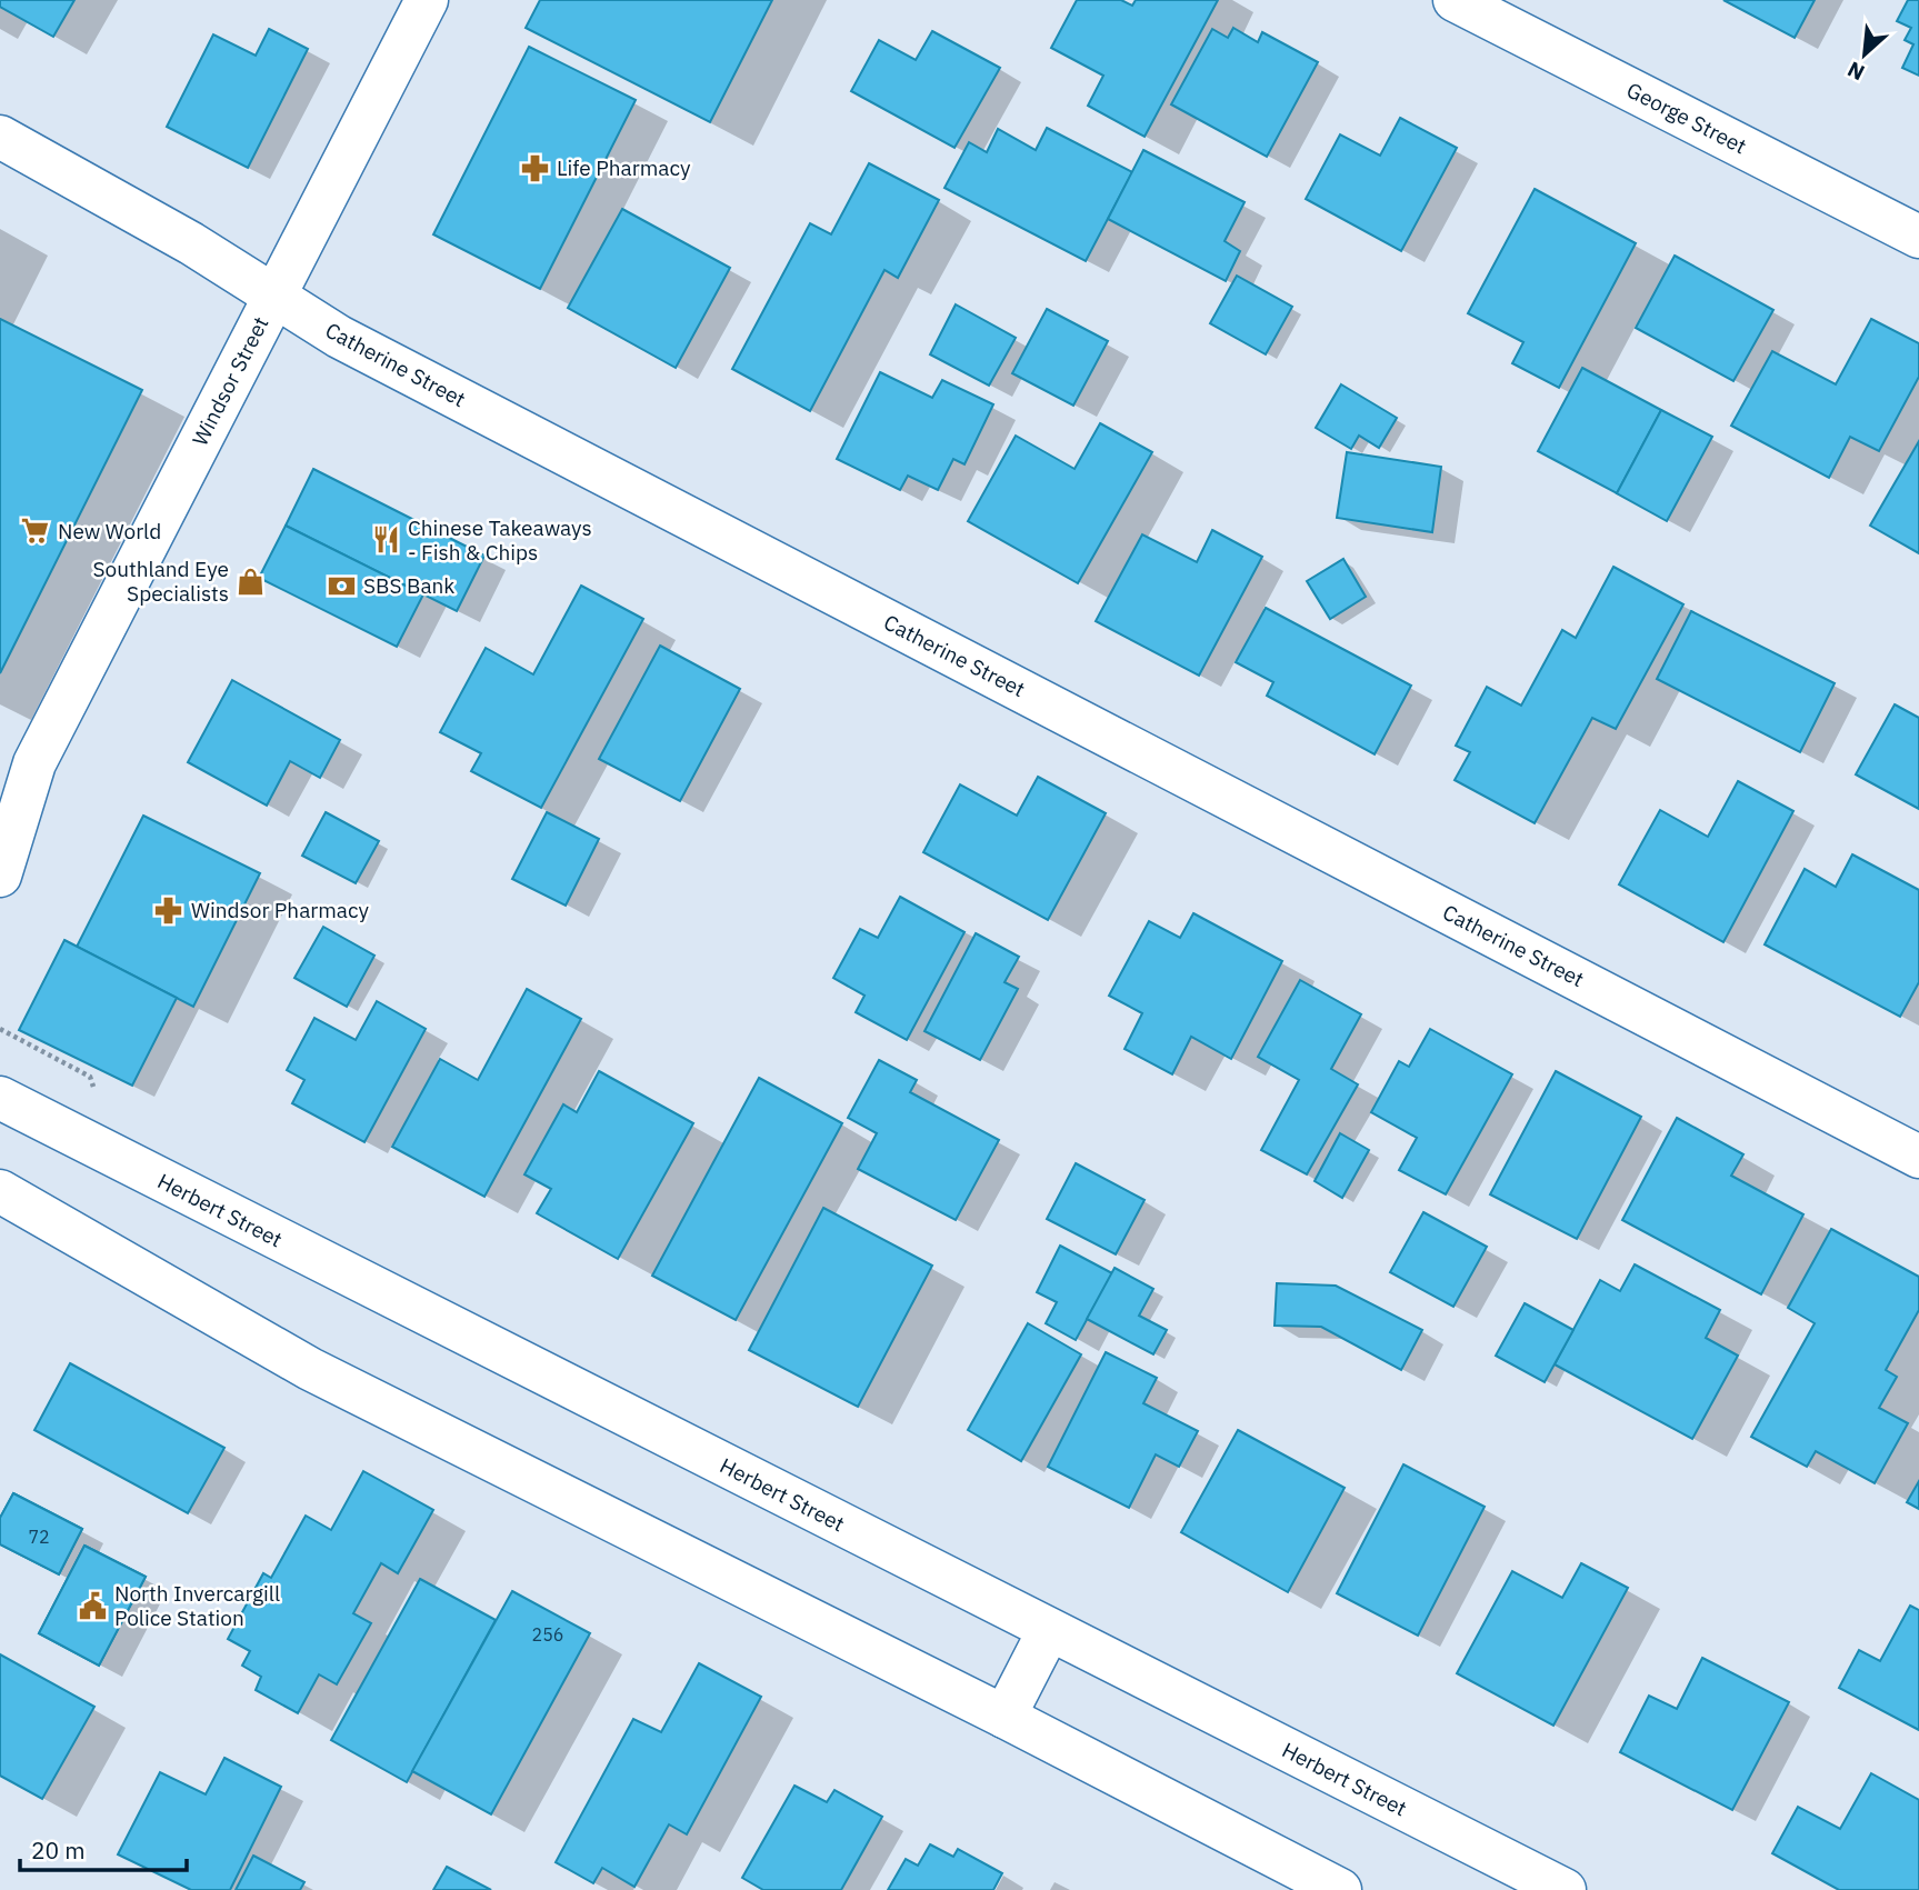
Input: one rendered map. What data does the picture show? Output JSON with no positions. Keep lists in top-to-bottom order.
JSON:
{
  "streets": {
    "street": [
      "George Street",
      "Catherine Street",
      "Windsor Street",
      "Herbert Street"
    ]
  },
  "crossings": [
    ["Catherine Street", "Windsor Street"]
  ],
  "places": {
    "pharmacy": ["Life Pharmacy", "Windsor Pharmacy"],
    "supermarket": ["New World"],
    "restaurant": ["Chinese Takeaways - Fish & Chips"],
    "shop": ["Southland Eye Specialists"],
    "bank": ["SBS Bank"],
    "public building": ["North Invercargill Police Station"]
  },
  "house_numbers": ["72", "256"],
  "scale_bar": "20 m",
  "north": "bottom left"
}
